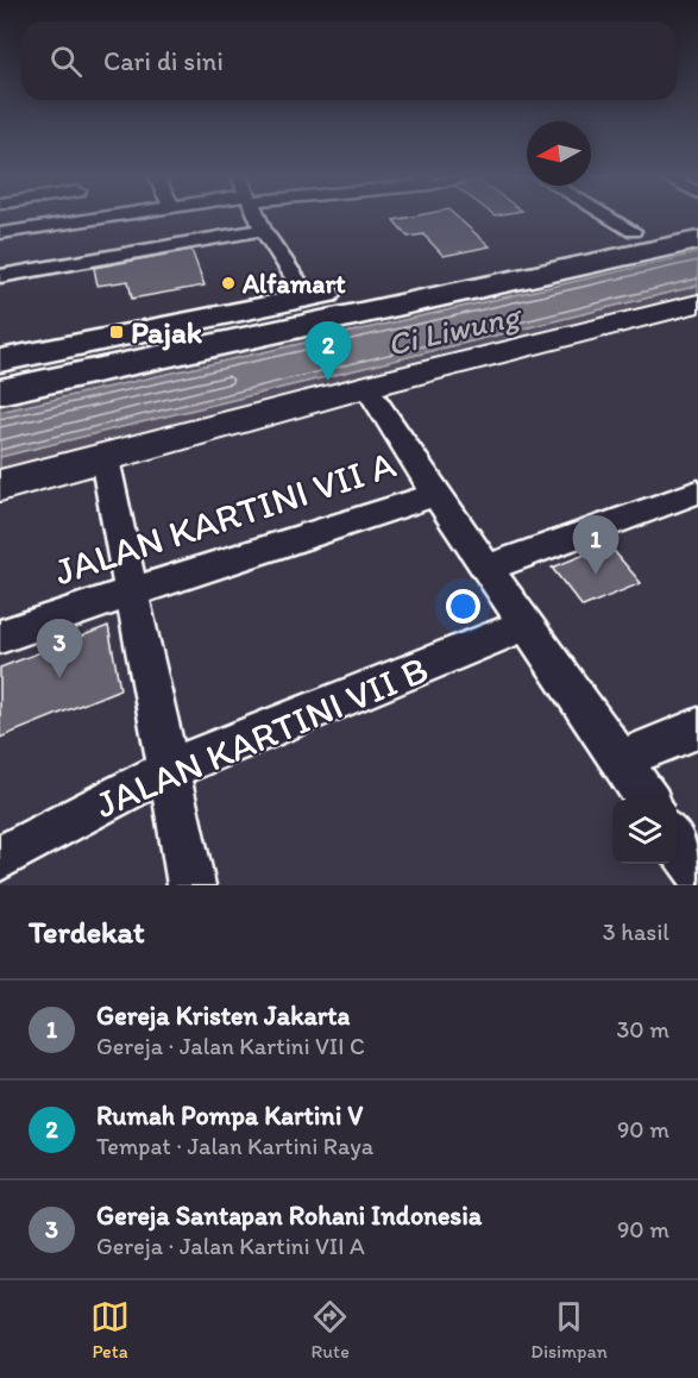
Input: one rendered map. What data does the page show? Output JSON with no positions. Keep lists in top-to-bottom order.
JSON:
{
  "streets": {
    "street": ["JALAN KARTINI VII A", "JALAN KARTINI VII B"]
  },
  "water": ["Ci Liwung"],
  "places": {
    "other": ["Alfamart"],
    "transit": ["Pajak"]
  },
  "north": "left",
  "page": {
    "search": "Cari di sini",
    "pins": ["2", "1", "3"],
    "heading": ["Terdekat", "3 hasil"],
    "list": [
      {
        "mark": "1",
        "name": "Gereja Kristen Jakarta",
        "note": "Gereja · Jalan Kartini VII C",
        "value": "30 m"
      },
      {
        "mark": "2",
        "name": "Rumah Pompa Kartini V",
        "note": "Tempat · Jalan Kartini Raya",
        "value": "90 m"
      },
      {
        "mark": "3",
        "name": "Gereja Santapan Rohani Indonesia",
        "note": "Gereja · Jalan Kartini VII A",
        "value": "90 m"
      }
    ],
    "nav": ["Peta", "Rute", "Disimpan"]
  }
}
